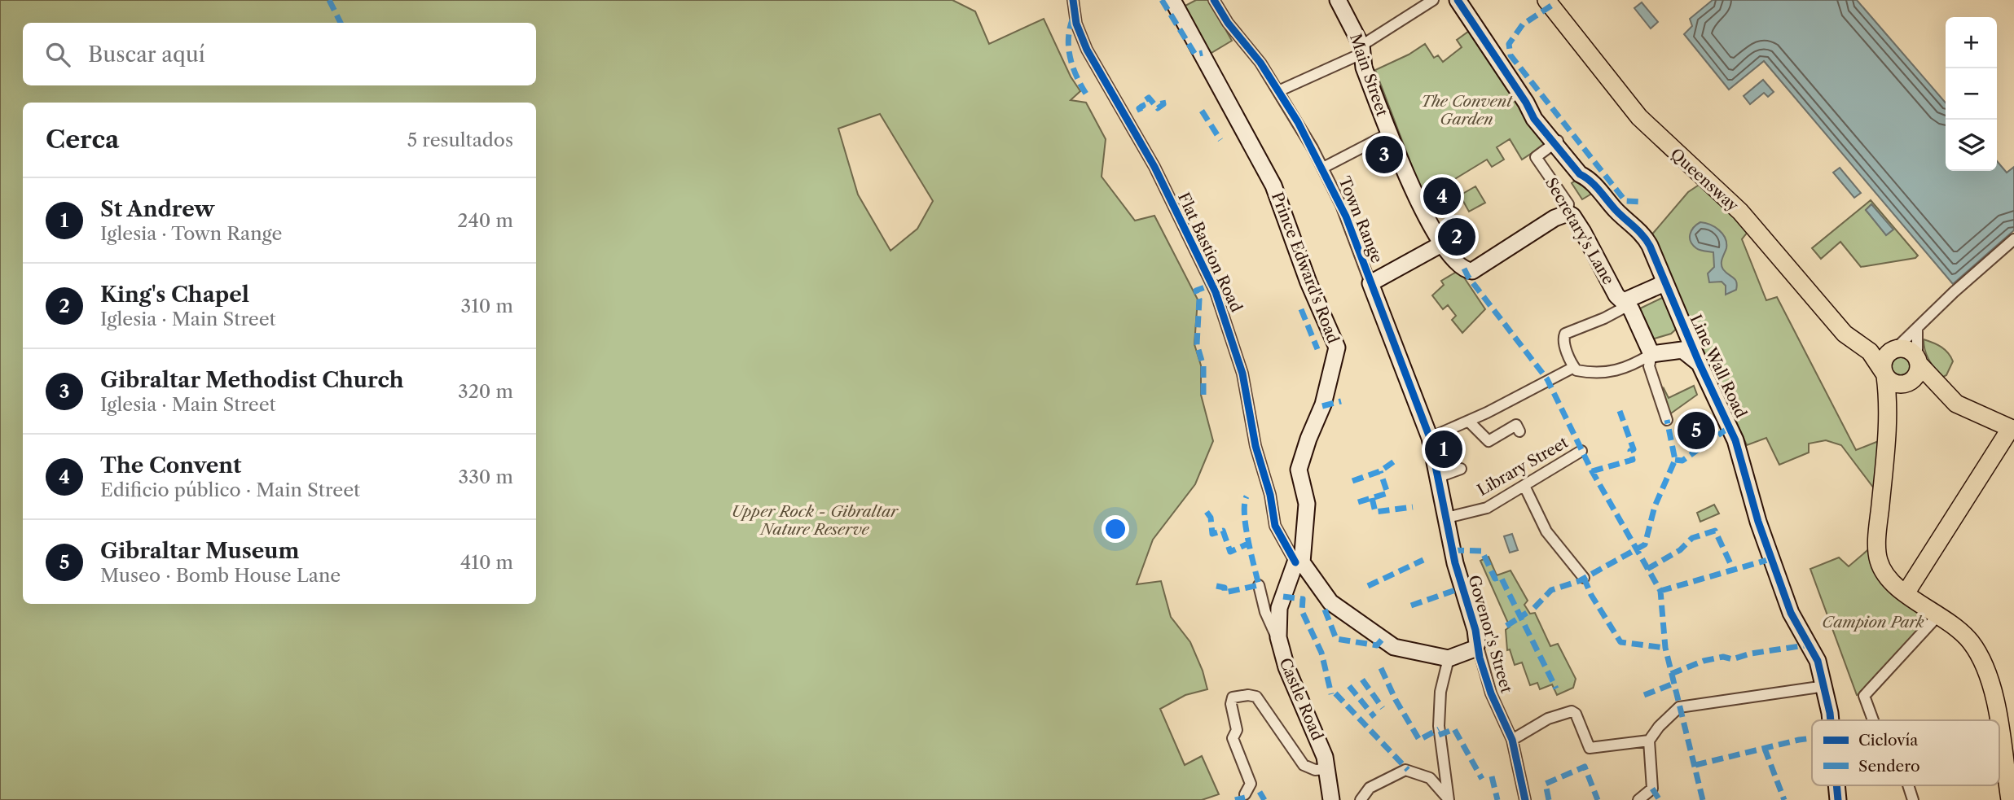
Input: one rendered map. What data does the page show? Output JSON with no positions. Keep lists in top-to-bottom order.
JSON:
{
  "streets": {
    "main road": ["Queensway"],
    "street": [
      "Main Street",
      "Town Range",
      "Secretary's Lane",
      "Flat Bastion Road",
      "Prince Edward's Road",
      "Line Wall Road",
      "Library Street",
      "Govenor's Street",
      "Castle Road"
    ]
  },
  "crossings": [
    ["Main Street", "Secretary's Lane"],
    ["Town Range", "Govenor's Street"],
    ["Secretary's Lane", "Line Wall Road"],
    ["Flat Bastion Road", "Prince Edward's Road"],
    ["Flat Bastion Road", "Castle Road"],
    ["Prince Edward's Road", "Castle Road"],
    ["Library Street", "Govenor's Street"]
  ],
  "parks": ["The Convent Garden", "Upper Rock - Gibraltar Nature Reserve", "Campion Park"],
  "legend": ["Ciclovía", "Sendero"],
  "page": {
    "map_buttons": ["+", "−"],
    "search": "Buscar aquí",
    "heading": ["Cerca", "5 resultados"],
    "pins": [
      "3",
      "4",
      "2",
      "5",
      "1"
    ],
    "list": [
      {
        "mark": "1",
        "name": "St Andrew",
        "note": "Iglesia · Town Range",
        "value": "240 m"
      },
      {
        "mark": "2",
        "name": "King's Chapel",
        "note": "Iglesia · Main Street",
        "value": "310 m"
      },
      {
        "mark": "3",
        "name": "Gibraltar Methodist Church",
        "note": "Iglesia · Main Street",
        "value": "320 m"
      },
      {
        "mark": "4",
        "name": "The Convent",
        "note": "Edificio público · Main Street",
        "value": "330 m"
      },
      {
        "mark": "5",
        "name": "Gibraltar Museum",
        "note": "Museo · Bomb House Lane",
        "value": "410 m"
      }
    ]
  }
}
